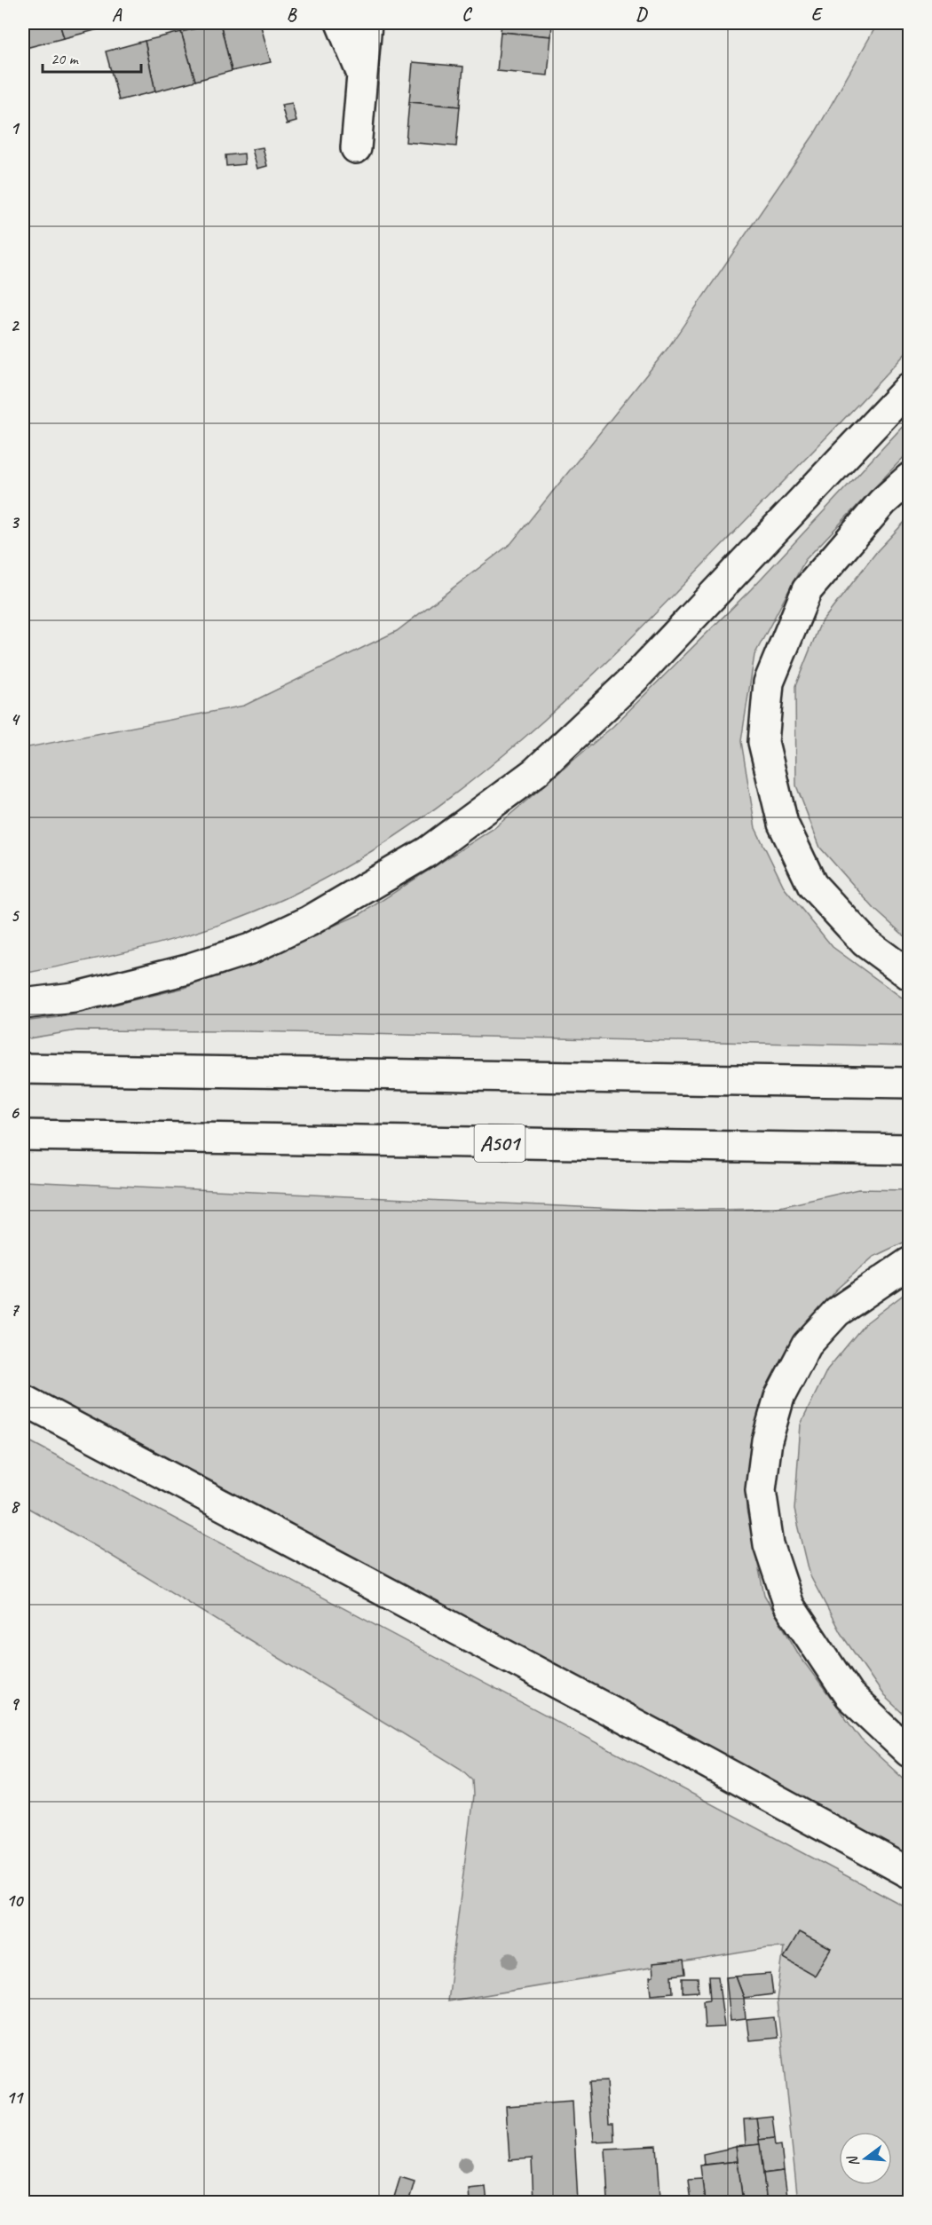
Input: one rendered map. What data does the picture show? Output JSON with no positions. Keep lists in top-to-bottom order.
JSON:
{
  "streets": {
    "main road": ["A501"]
  },
  "scale_bar": "20 m",
  "north": "left",
  "grid": {
    "columns": [
      "A",
      "B",
      "C",
      "D",
      "E"
    ],
    "rows": [
      "1",
      "2",
      "3",
      "4",
      "5",
      "6",
      "7",
      "8",
      "9",
      "10",
      "11"
    ]
  }
}
